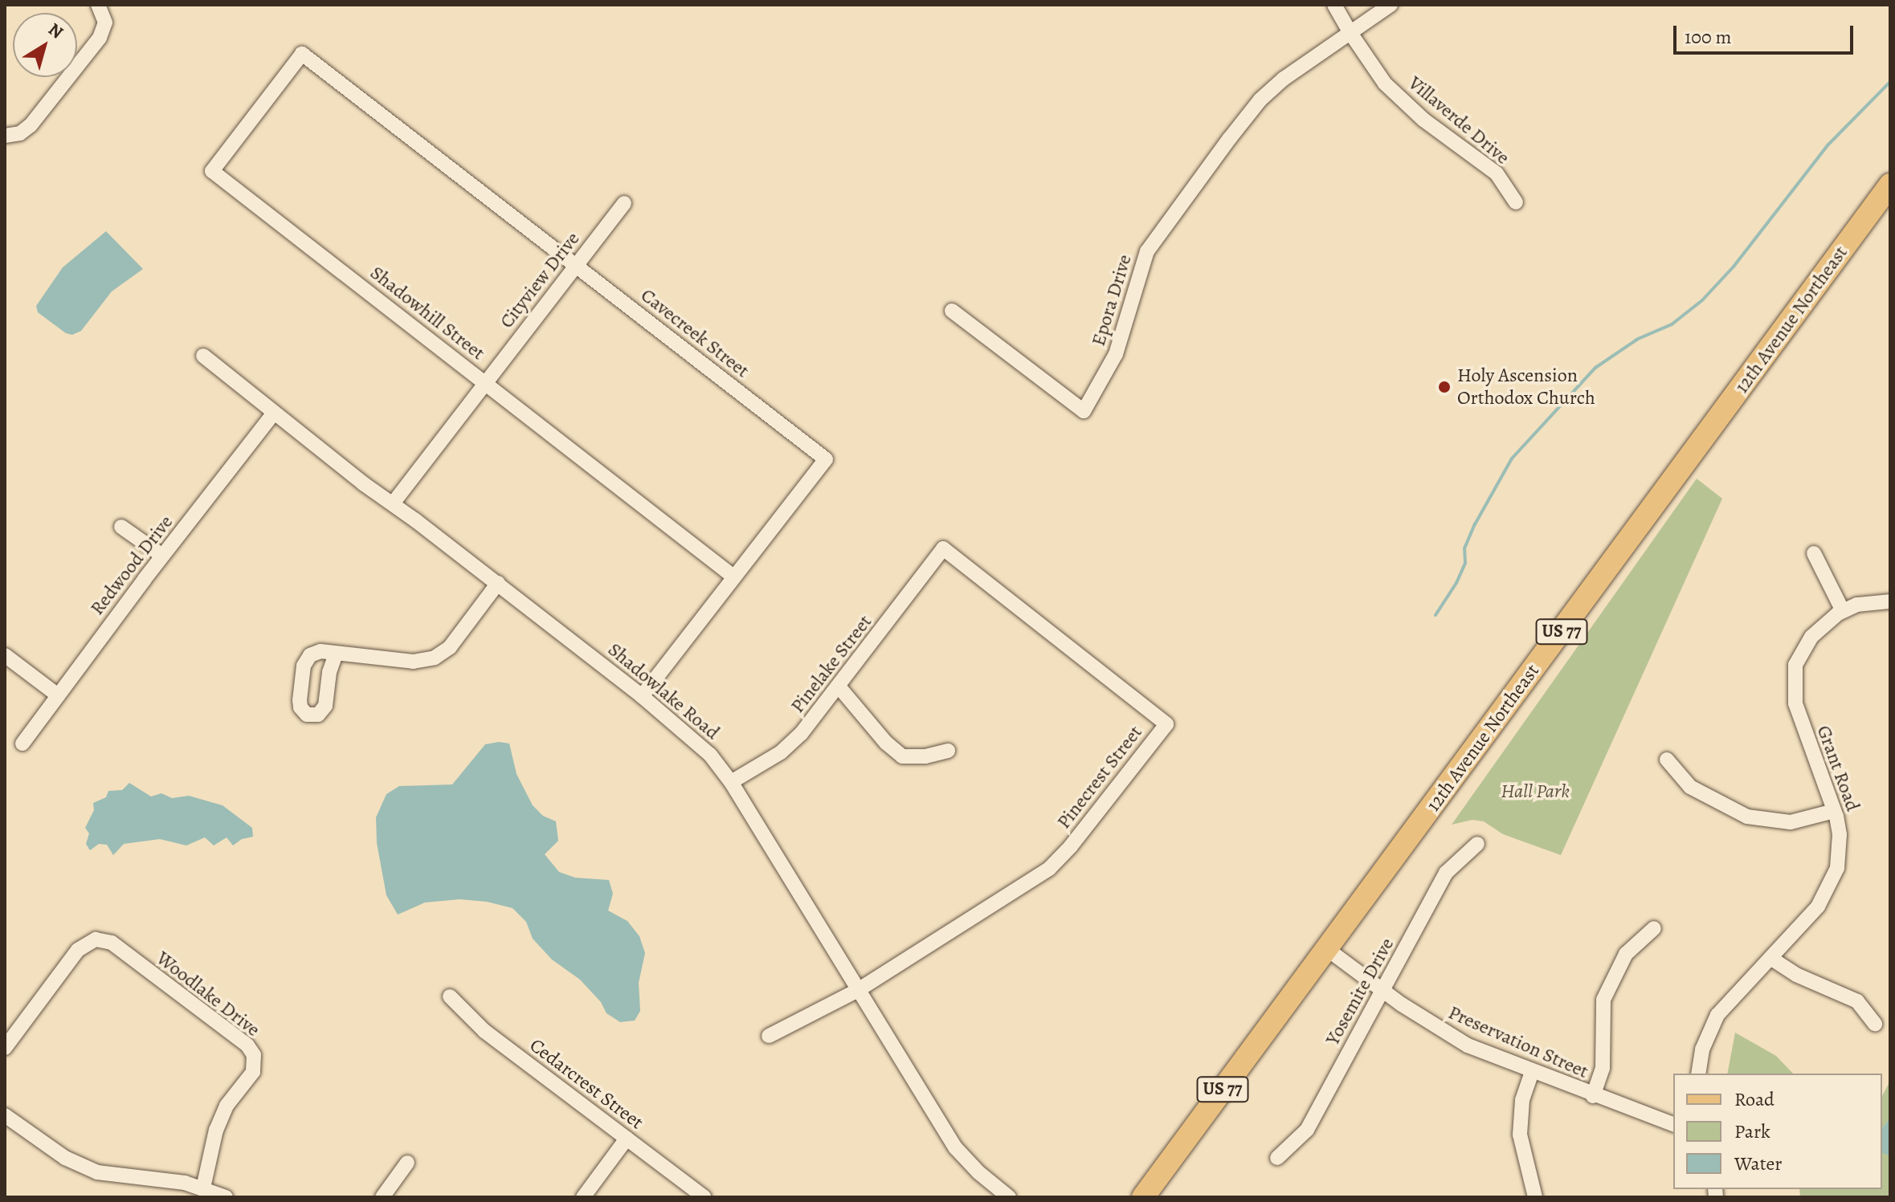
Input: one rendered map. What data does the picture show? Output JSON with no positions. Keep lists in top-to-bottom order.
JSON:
{
  "streets": {
    "main road": ["12th Avenue Northeast", "US 77"],
    "street": [
      "Villaverde Drive",
      "Cityview Drive",
      "Epora Drive",
      "Shadowhill Street",
      "Cavecreek Street",
      "Redwood Drive",
      "Pinelake Street",
      "Shadowlake Road",
      "Grant Road",
      "Pinecrest Street",
      "Yosemite Drive",
      "Woodlake Drive",
      "Preservation Street",
      "Cedarcrest Street"
    ]
  },
  "crossings": [
    ["Villaverde Drive", "Epora Drive"],
    ["Cityview Drive", "Shadowhill Street"],
    ["Cityview Drive", "Cavecreek Street"],
    ["Cityview Drive", "Shadowlake Road"],
    ["Shadowhill Street", "Cavecreek Street"],
    ["12th Avenue Northeast", "Preservation Street"],
    ["Cavecreek Street", "Shadowlake Road"],
    ["Redwood Drive", "Shadowlake Road"],
    ["Pinelake Street", "Shadowlake Road"],
    ["Pinelake Street", "Pinecrest Street"],
    ["Shadowlake Road", "Pinecrest Street"],
    ["Yosemite Drive", "Preservation Street"]
  ],
  "parks": ["Hall Park"],
  "places": ["Holy Ascension Orthodox Church"],
  "legend": ["Road", "Park", "Water"],
  "scale_bar": "100 m",
  "north": "top right"
}
